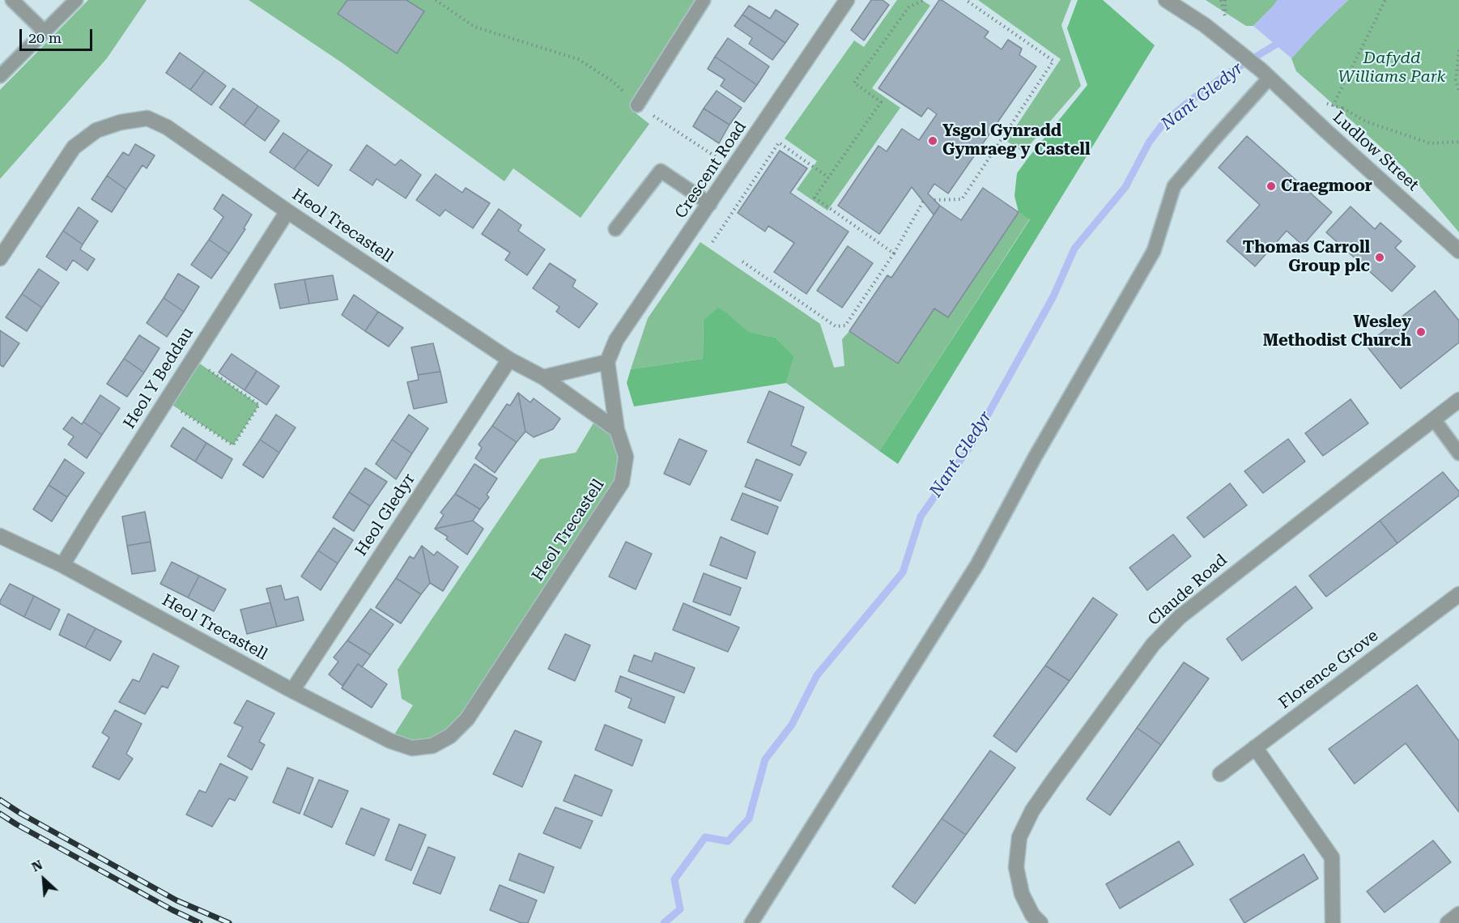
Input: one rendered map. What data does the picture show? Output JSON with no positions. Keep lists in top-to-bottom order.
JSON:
{
  "streets": {
    "street": [
      "Ludlow Street",
      "Crescent Road",
      "Heol Trecastell",
      "Heol Y Beddau",
      "Heol Gledyr",
      "Claude Road",
      "Florence Grove"
    ]
  },
  "crossings": [
    ["Crescent Road", "Heol Trecastell"],
    ["Heol Trecastell", "Heol Y Beddau"],
    ["Heol Trecastell", "Heol Gledyr"]
  ],
  "water": ["Nant Gledyr"],
  "parks": ["Dafydd Williams Park"],
  "places": [
    "Ysgol Gynradd Gymraeg y Castell",
    "Craegmoor",
    "Thomas Carroll Group plc",
    "Wesley Methodist Church"
  ],
  "scale_bar": "20 m",
  "north": "top left"
}
